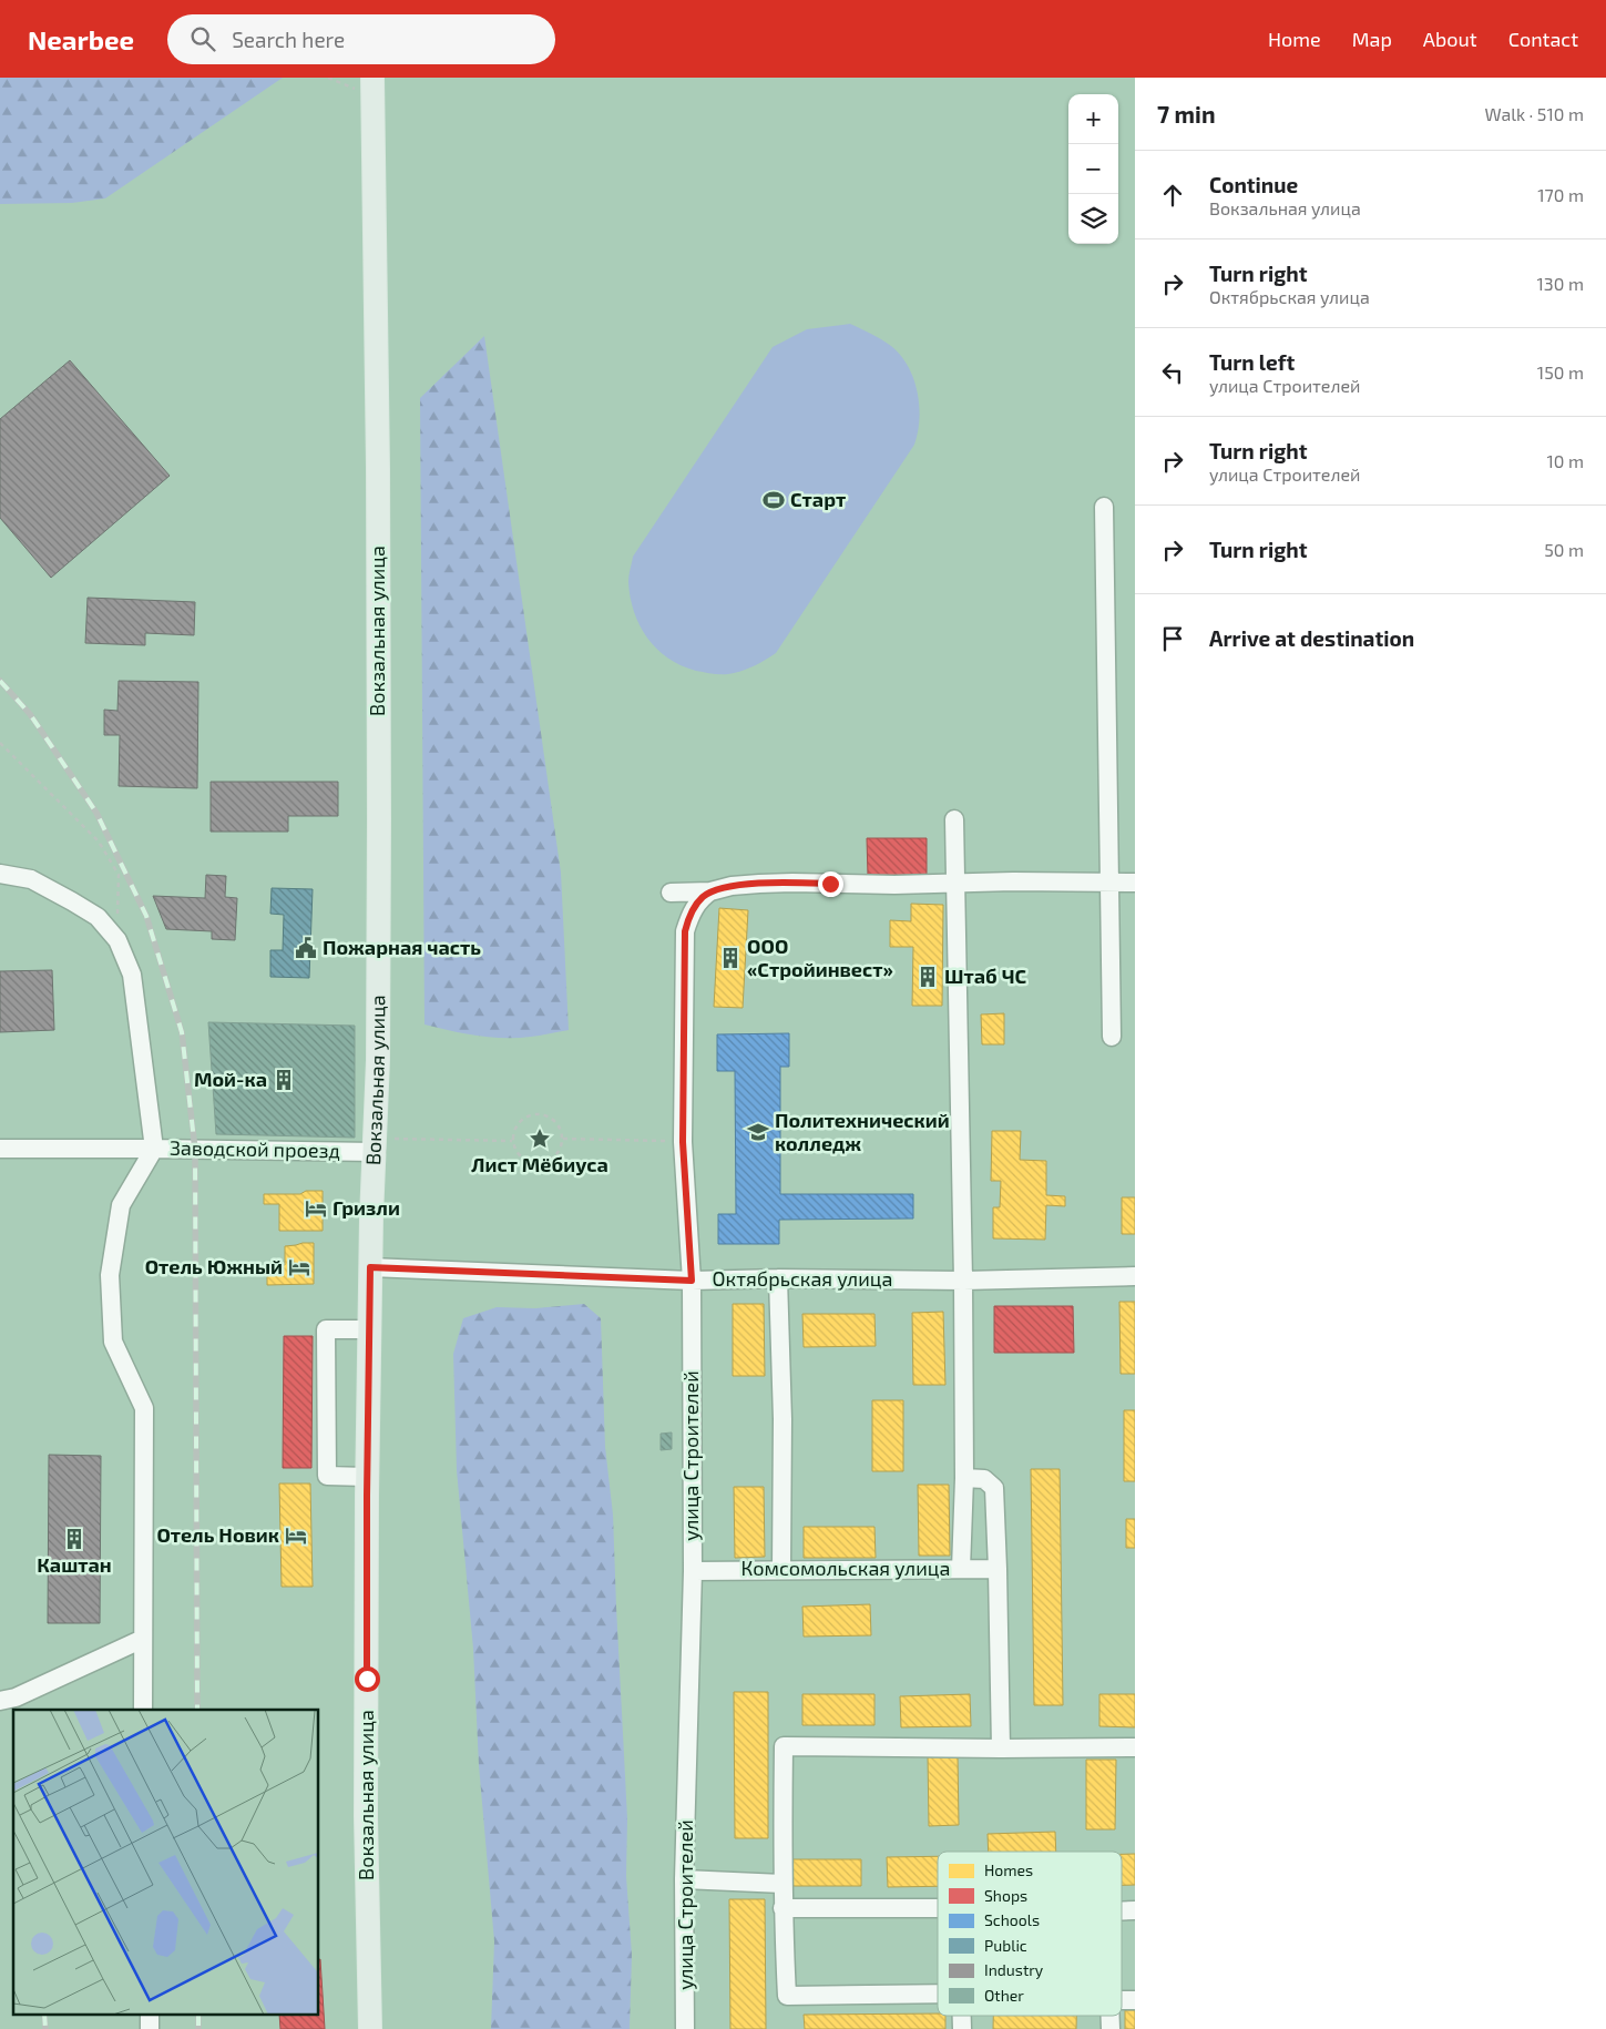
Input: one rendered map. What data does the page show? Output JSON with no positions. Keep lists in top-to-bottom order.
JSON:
{
  "streets": {
    "main road": ["Вокзальная улица"],
    "street": [
      "Заводской проезд",
      "Октябрьская улица",
      "улица Строителей",
      "Комсомольская улица"
    ]
  },
  "crossings": [
    ["Вокзальная улица", "Заводской проезд"],
    ["Вокзальная улица", "Октябрьская улица"],
    ["Октябрьская улица", "улица Строителей"],
    ["улица Строителей", "Комсомольская улица"]
  ],
  "places": {
    "sports": ["Старт"],
    "public building": ["Пожарная часть"],
    "building": [
      "ООО «Стройинвест»",
      "Штаб ЧС",
      "Мой-ка",
      "Каштан"
    ],
    "school or university": ["Политехнический колледж"],
    "place": ["Лист Мёбиуса"],
    "hotel": ["Гризли", "Отель Южный", "Отель Новик"]
  },
  "legend": [
    "Homes",
    "Shops",
    "Schools",
    "Public",
    "Industry",
    "Other"
  ],
  "page": {
    "header": "Nearbee",
    "search": "Search here",
    "nav": [
      "Home",
      "Map",
      "About",
      "Contact"
    ],
    "heading": ["7 min", "Walk · 510 m"],
    "map_buttons": ["+", "−"],
    "list": [
      ["Continue", "Вокзальная улица", "170 m"],
      ["Turn right", "Октябрьская улица", "130 m"],
      ["Turn left", "улица Строителей", "150 m"],
      ["Turn right", "улица Строителей", "10 m"],
      ["Turn right", "50 m"],
      "Arrive at destination"
    ]
  }
}
